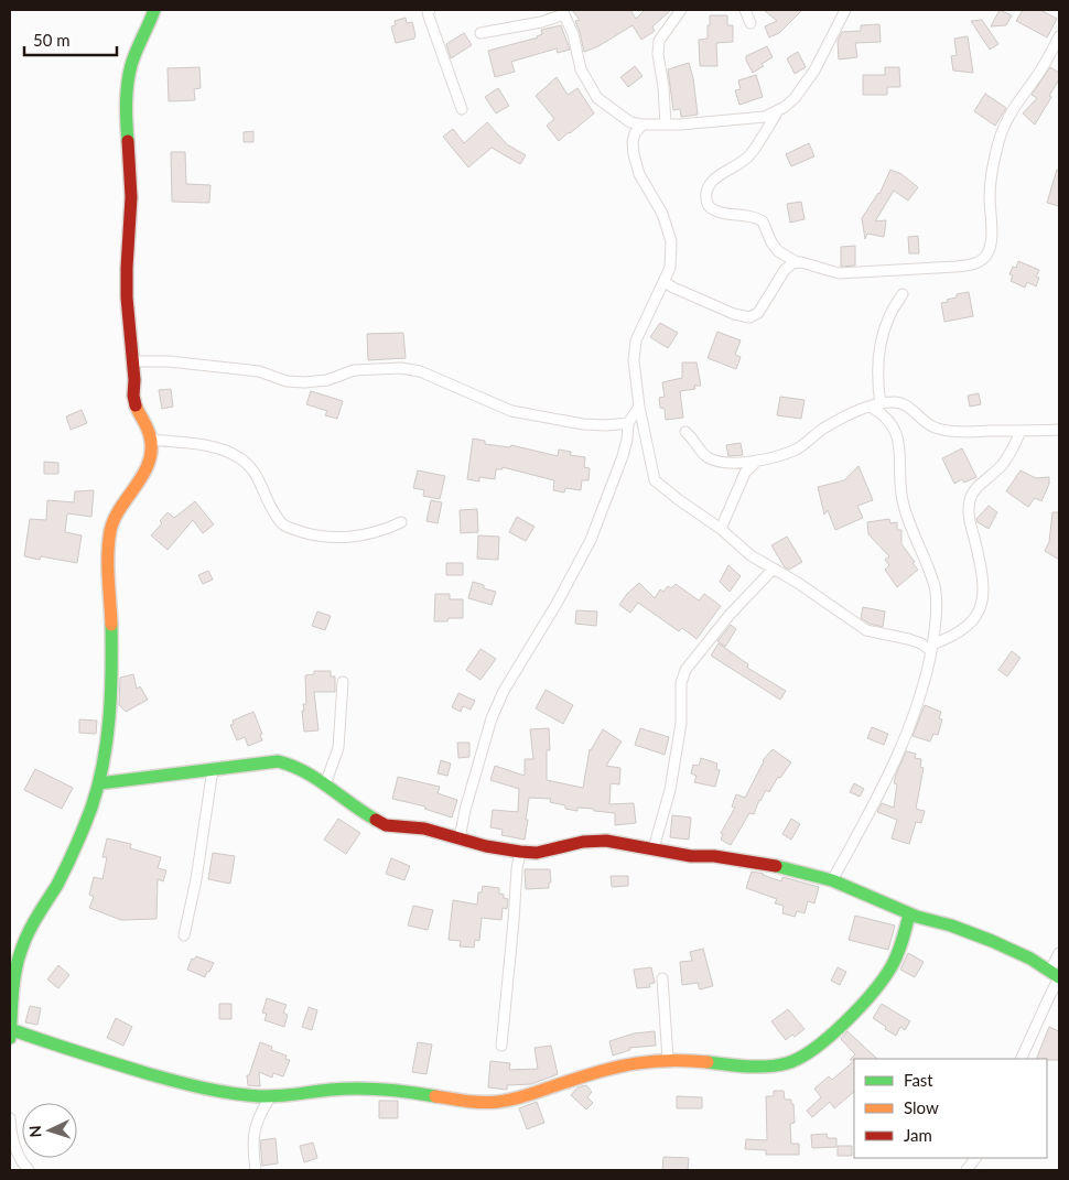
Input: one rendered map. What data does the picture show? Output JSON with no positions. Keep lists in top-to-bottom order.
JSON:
{
  "legend": ["Fast", "Slow", "Jam"],
  "scale_bar": "50 m",
  "north": "left"
}
